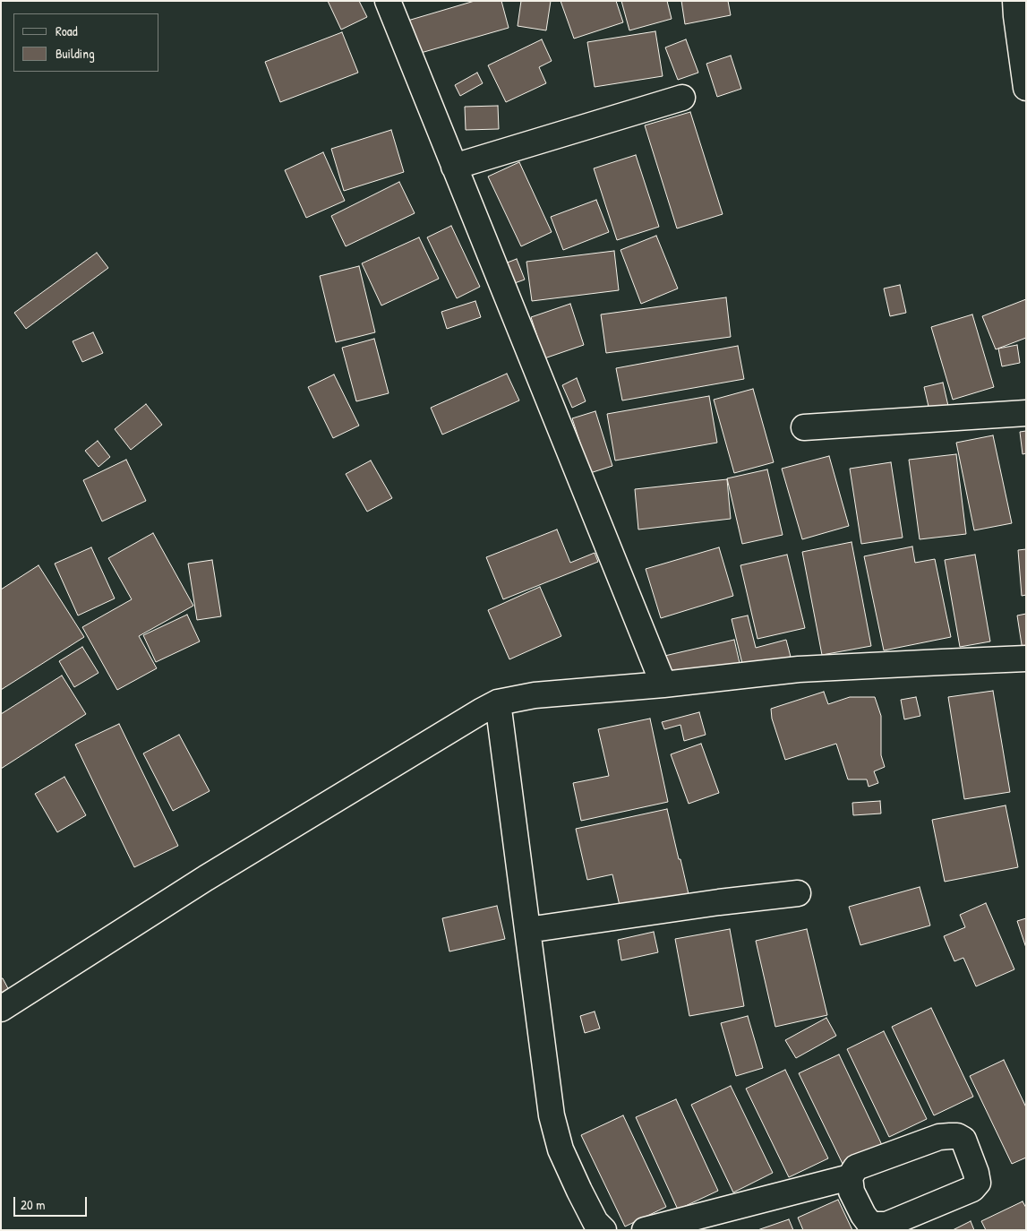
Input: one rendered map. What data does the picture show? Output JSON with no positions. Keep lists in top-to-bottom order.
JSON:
{
  "legend": ["Road", "Building"],
  "scale_bar": "20 m"
}
